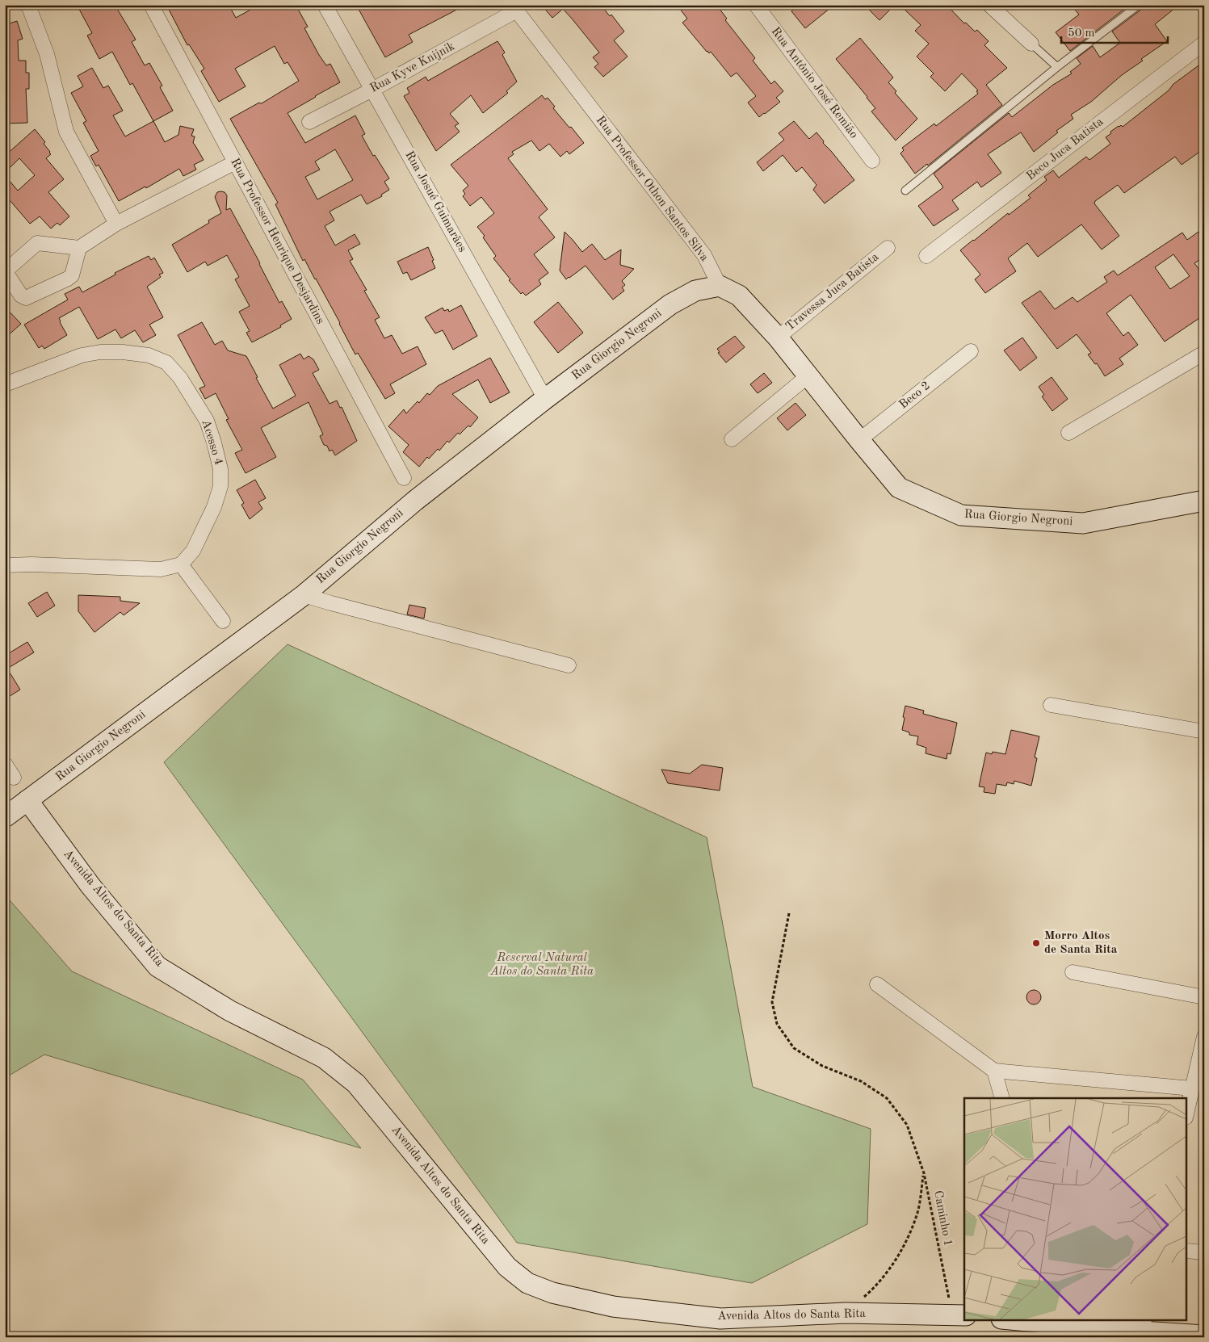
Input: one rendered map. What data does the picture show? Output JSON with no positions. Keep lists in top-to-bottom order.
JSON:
{
  "streets": {
    "street": [
      "Rua Kyve Knijnik",
      "Rua Antônio José Remião",
      "Beco Juca Batista",
      "Rua Professor Othon Santos Silva",
      "Rua Josué Guimarães",
      "Rua Professor Henrique Desjardins",
      "Travessa Juca Batista",
      "Rua Giorgio Negroni",
      "Beco 2",
      "Acesso 4",
      "Avenida Altos do Santa Rita"
    ],
    "path": ["Caminho 1"]
  },
  "crossings": [
    ["Rua Kyve Knijnik", "Rua Professor Othon Santos Silva"],
    ["Rua Kyve Knijnik", "Rua Josué Guimarães"],
    ["Rua Professor Othon Santos Silva", "Rua Giorgio Negroni"],
    ["Rua Josué Guimarães", "Rua Giorgio Negroni"],
    ["Rua Giorgio Negroni", "Beco 2"],
    ["Rua Giorgio Negroni", "Avenida Altos do Santa Rita"],
    ["Avenida Altos do Santa Rita", "Caminho 1"]
  ],
  "parks": ["Reserval Natural Altos do Santa Rita"],
  "places": ["Morro Altos de Santa Rita"],
  "scale_bar": "50 m"
}
